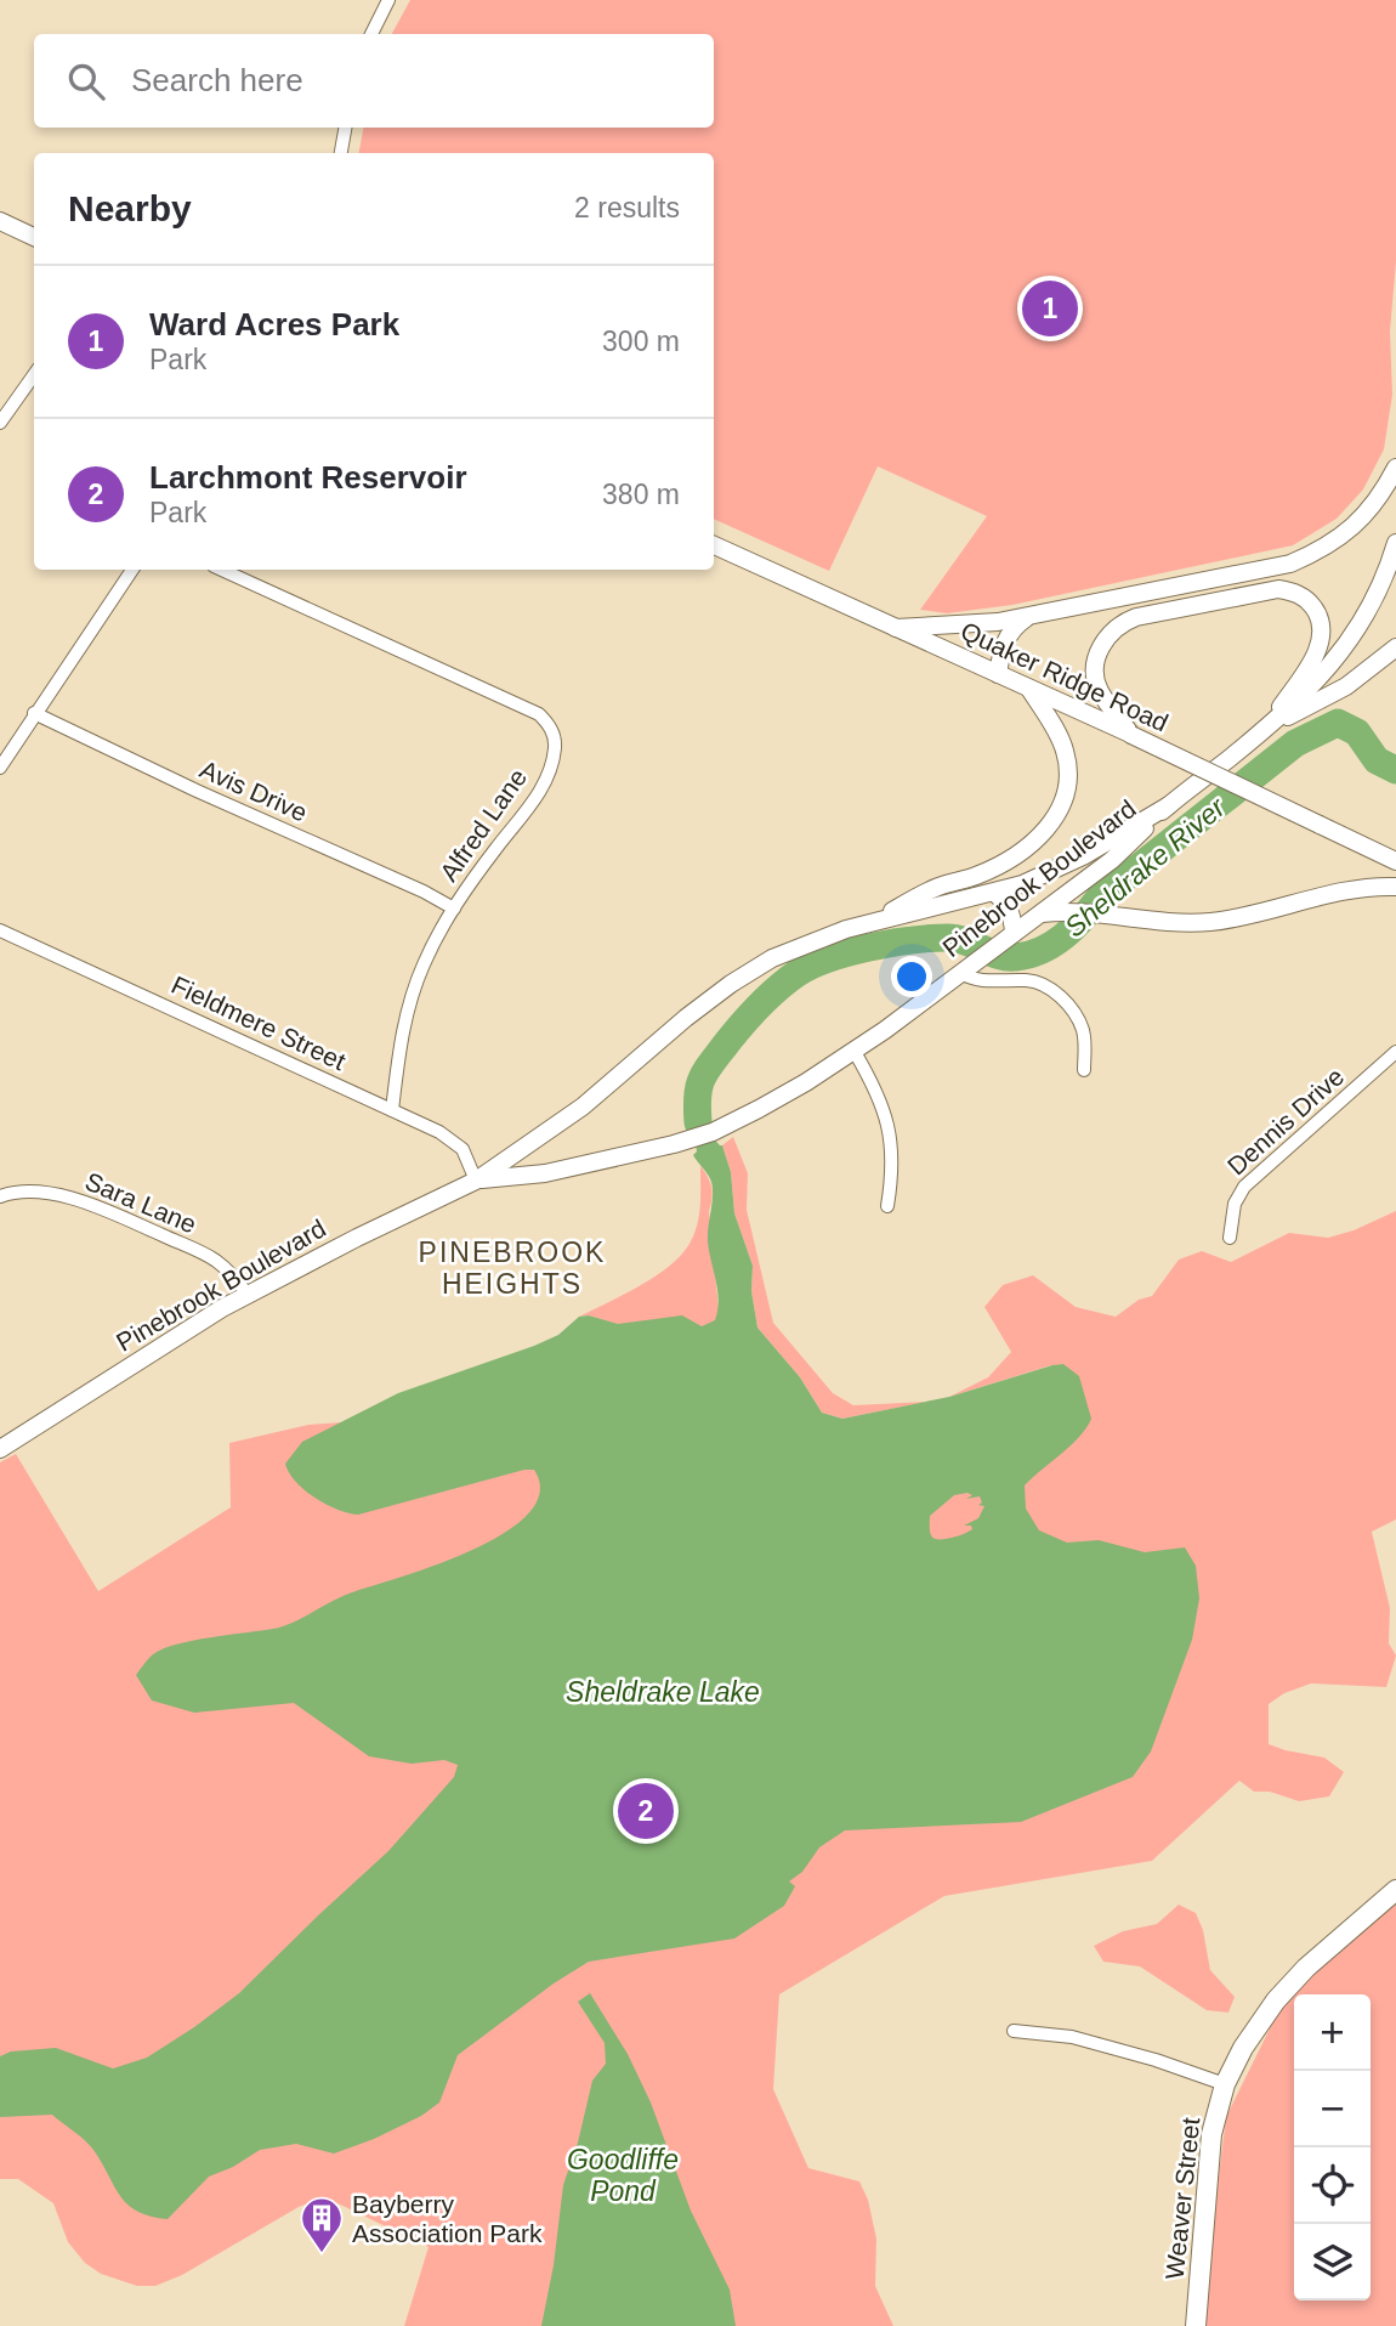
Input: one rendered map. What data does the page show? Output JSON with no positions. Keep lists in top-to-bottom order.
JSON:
{
  "streets": {
    "main road": ["Weaver Street"],
    "street": [
      "Quaker Ridge Road",
      "Avis Drive",
      "Alfred Lane",
      "Pinebrook Boulevard",
      "Fieldmere Street",
      "Dennis Drive",
      "Sara Lane"
    ]
  },
  "crossings": [
    ["Avis Drive", "Alfred Lane"],
    ["Alfred Lane", "Fieldmere Street"],
    ["Pinebrook Boulevard", "Fieldmere Street"],
    ["Pinebrook Boulevard", "Sara Lane"]
  ],
  "districts": ["PINEBROOK HEIGHTS"],
  "water": ["Sheldrake River", "Sheldrake Lake", "Goodliffe Pond"],
  "places": {
    "building": ["Bayberry Association Park"]
  },
  "page": {
    "search": "Search here",
    "heading": ["Nearby", "2 results"],
    "list": [
      {
        "mark": "1",
        "name": "Ward Acres Park",
        "note": "Park",
        "value": "300 m"
      },
      {
        "mark": "2",
        "name": "Larchmont Reservoir",
        "note": "Park",
        "value": "380 m"
      }
    ],
    "pins": ["1", "2"],
    "map_buttons": ["+", "−"]
  }
}
